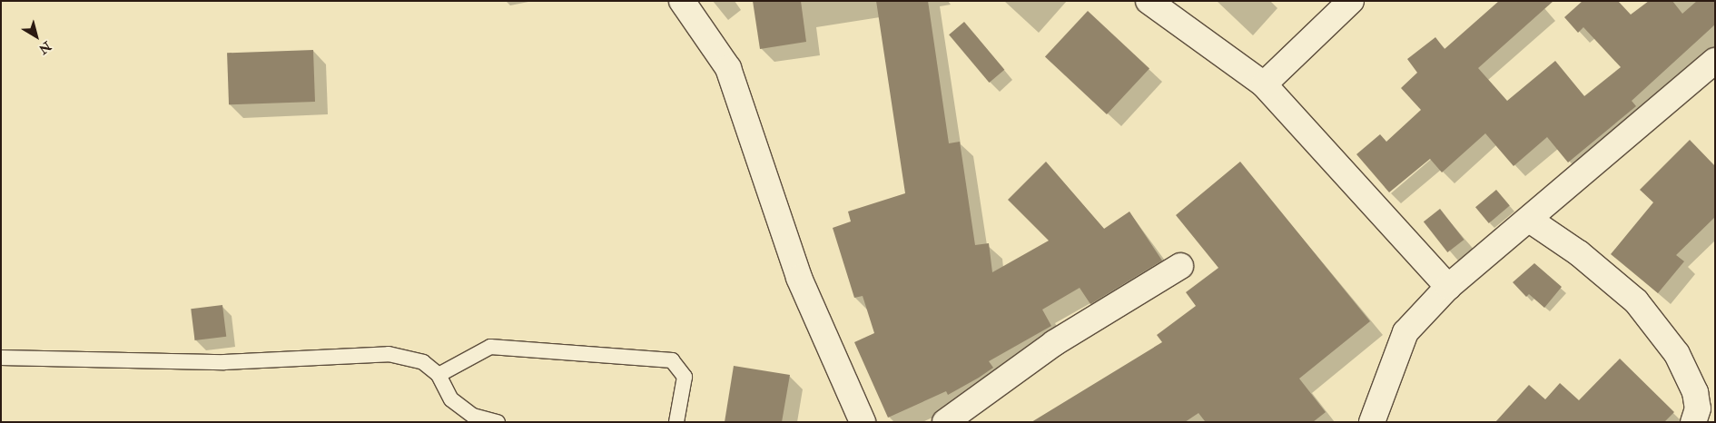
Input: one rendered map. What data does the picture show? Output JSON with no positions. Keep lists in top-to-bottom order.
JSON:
{
  "north": "bottom right"
}
